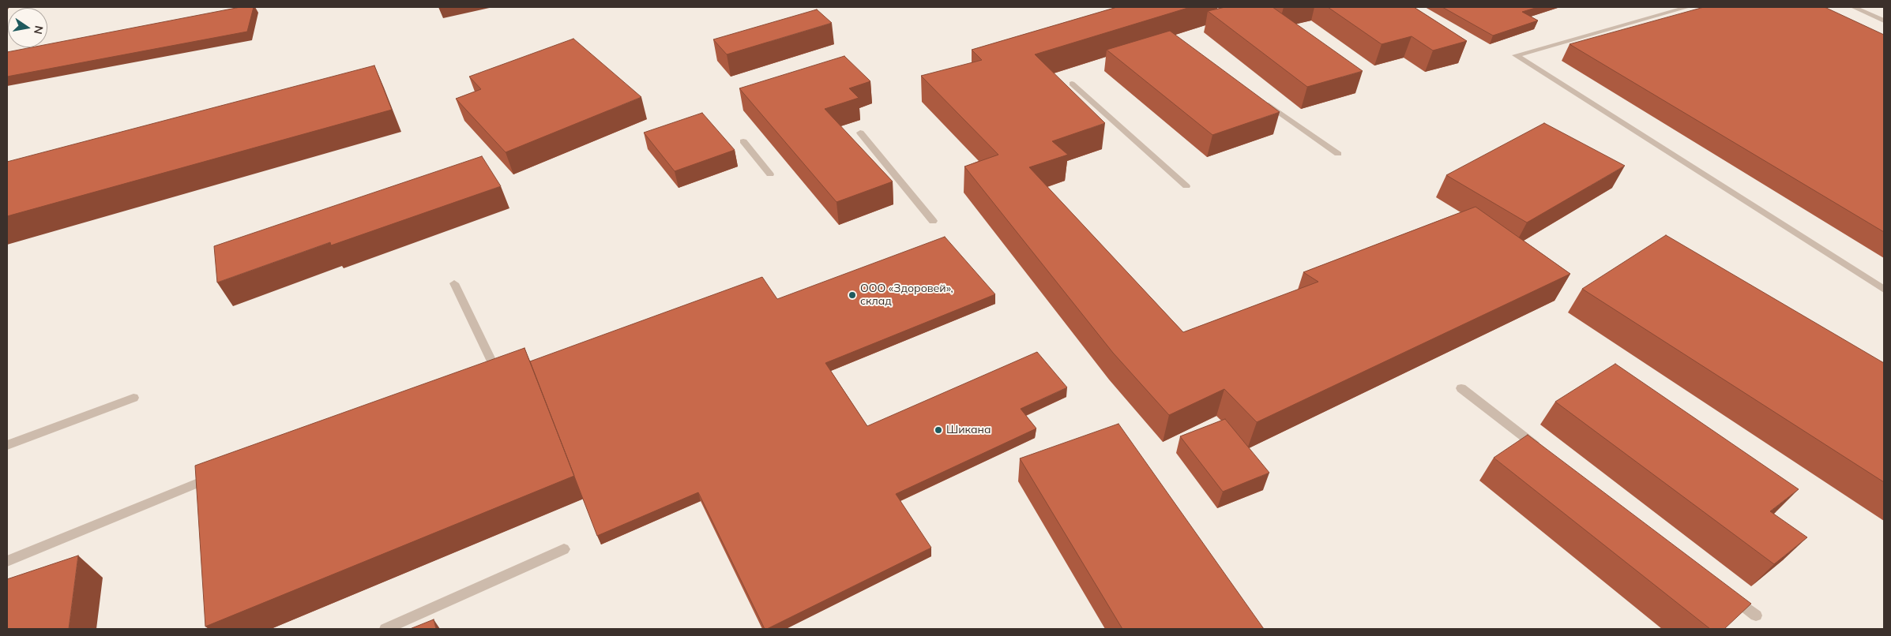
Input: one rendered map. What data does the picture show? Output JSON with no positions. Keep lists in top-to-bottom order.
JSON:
{
  "places": ["ООО «Здоровей», склад", "Шикана"],
  "north": "right"
}
